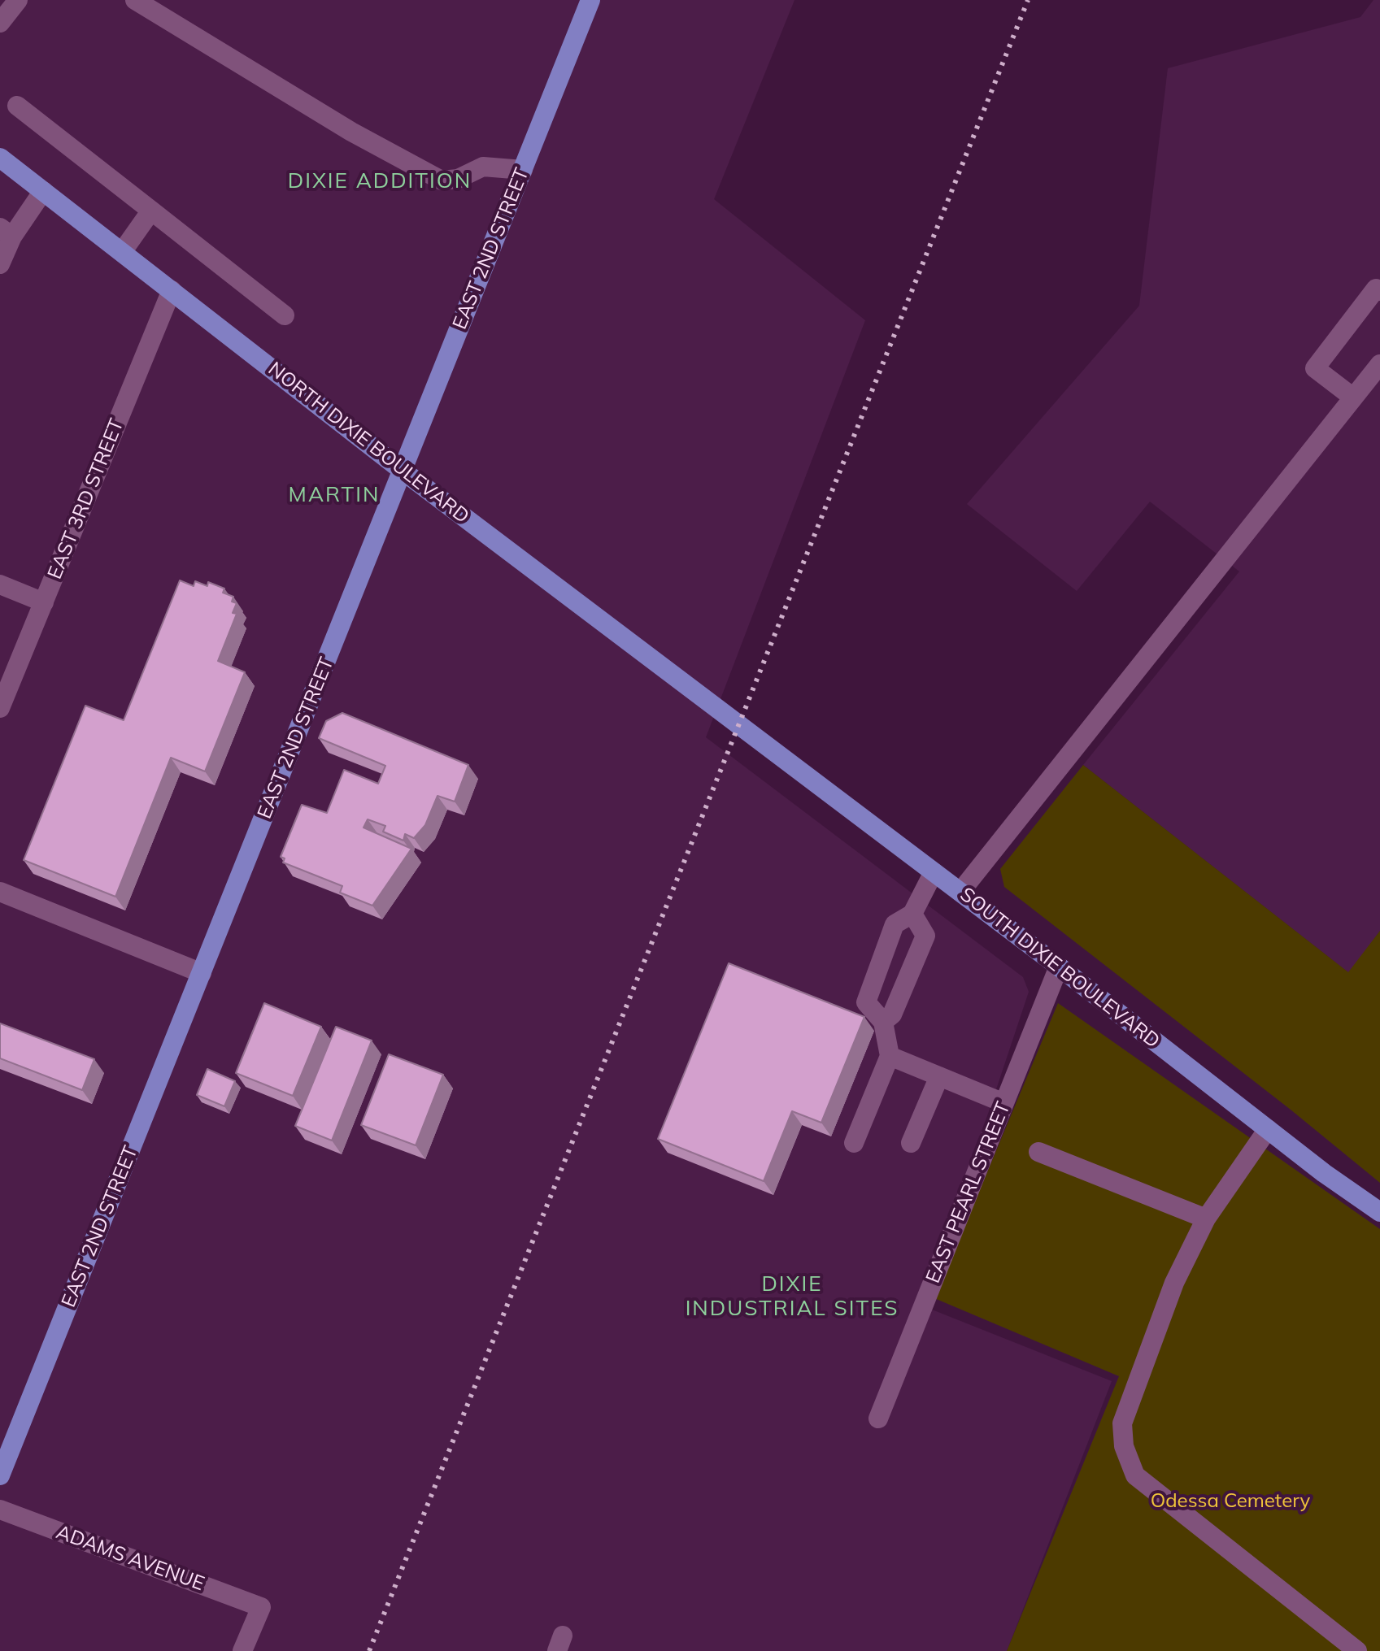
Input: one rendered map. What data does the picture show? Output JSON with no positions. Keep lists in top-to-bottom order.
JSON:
{
  "streets": {
    "main road": ["EAST 2ND STREET", "NORTH DIXIE BOULEVARD", "SOUTH DIXIE BOULEVARD"],
    "street": ["EAST 3RD STREET", "EAST PEARL STREET", "ADAMS AVENUE"]
  },
  "crossings": [
    ["EAST 2ND STREET", "NORTH DIXIE BOULEVARD"],
    ["NORTH DIXIE BOULEVARD", "EAST 3RD STREET"],
    ["NORTH DIXIE BOULEVARD", "SOUTH DIXIE BOULEVARD"],
    ["SOUTH DIXIE BOULEVARD", "EAST PEARL STREET"]
  ],
  "districts": ["DIXIE ADDITION", "MARTIN", "DIXIE INDUSTRIAL SITES"],
  "parks": ["Odessa Cemetery"]
}
